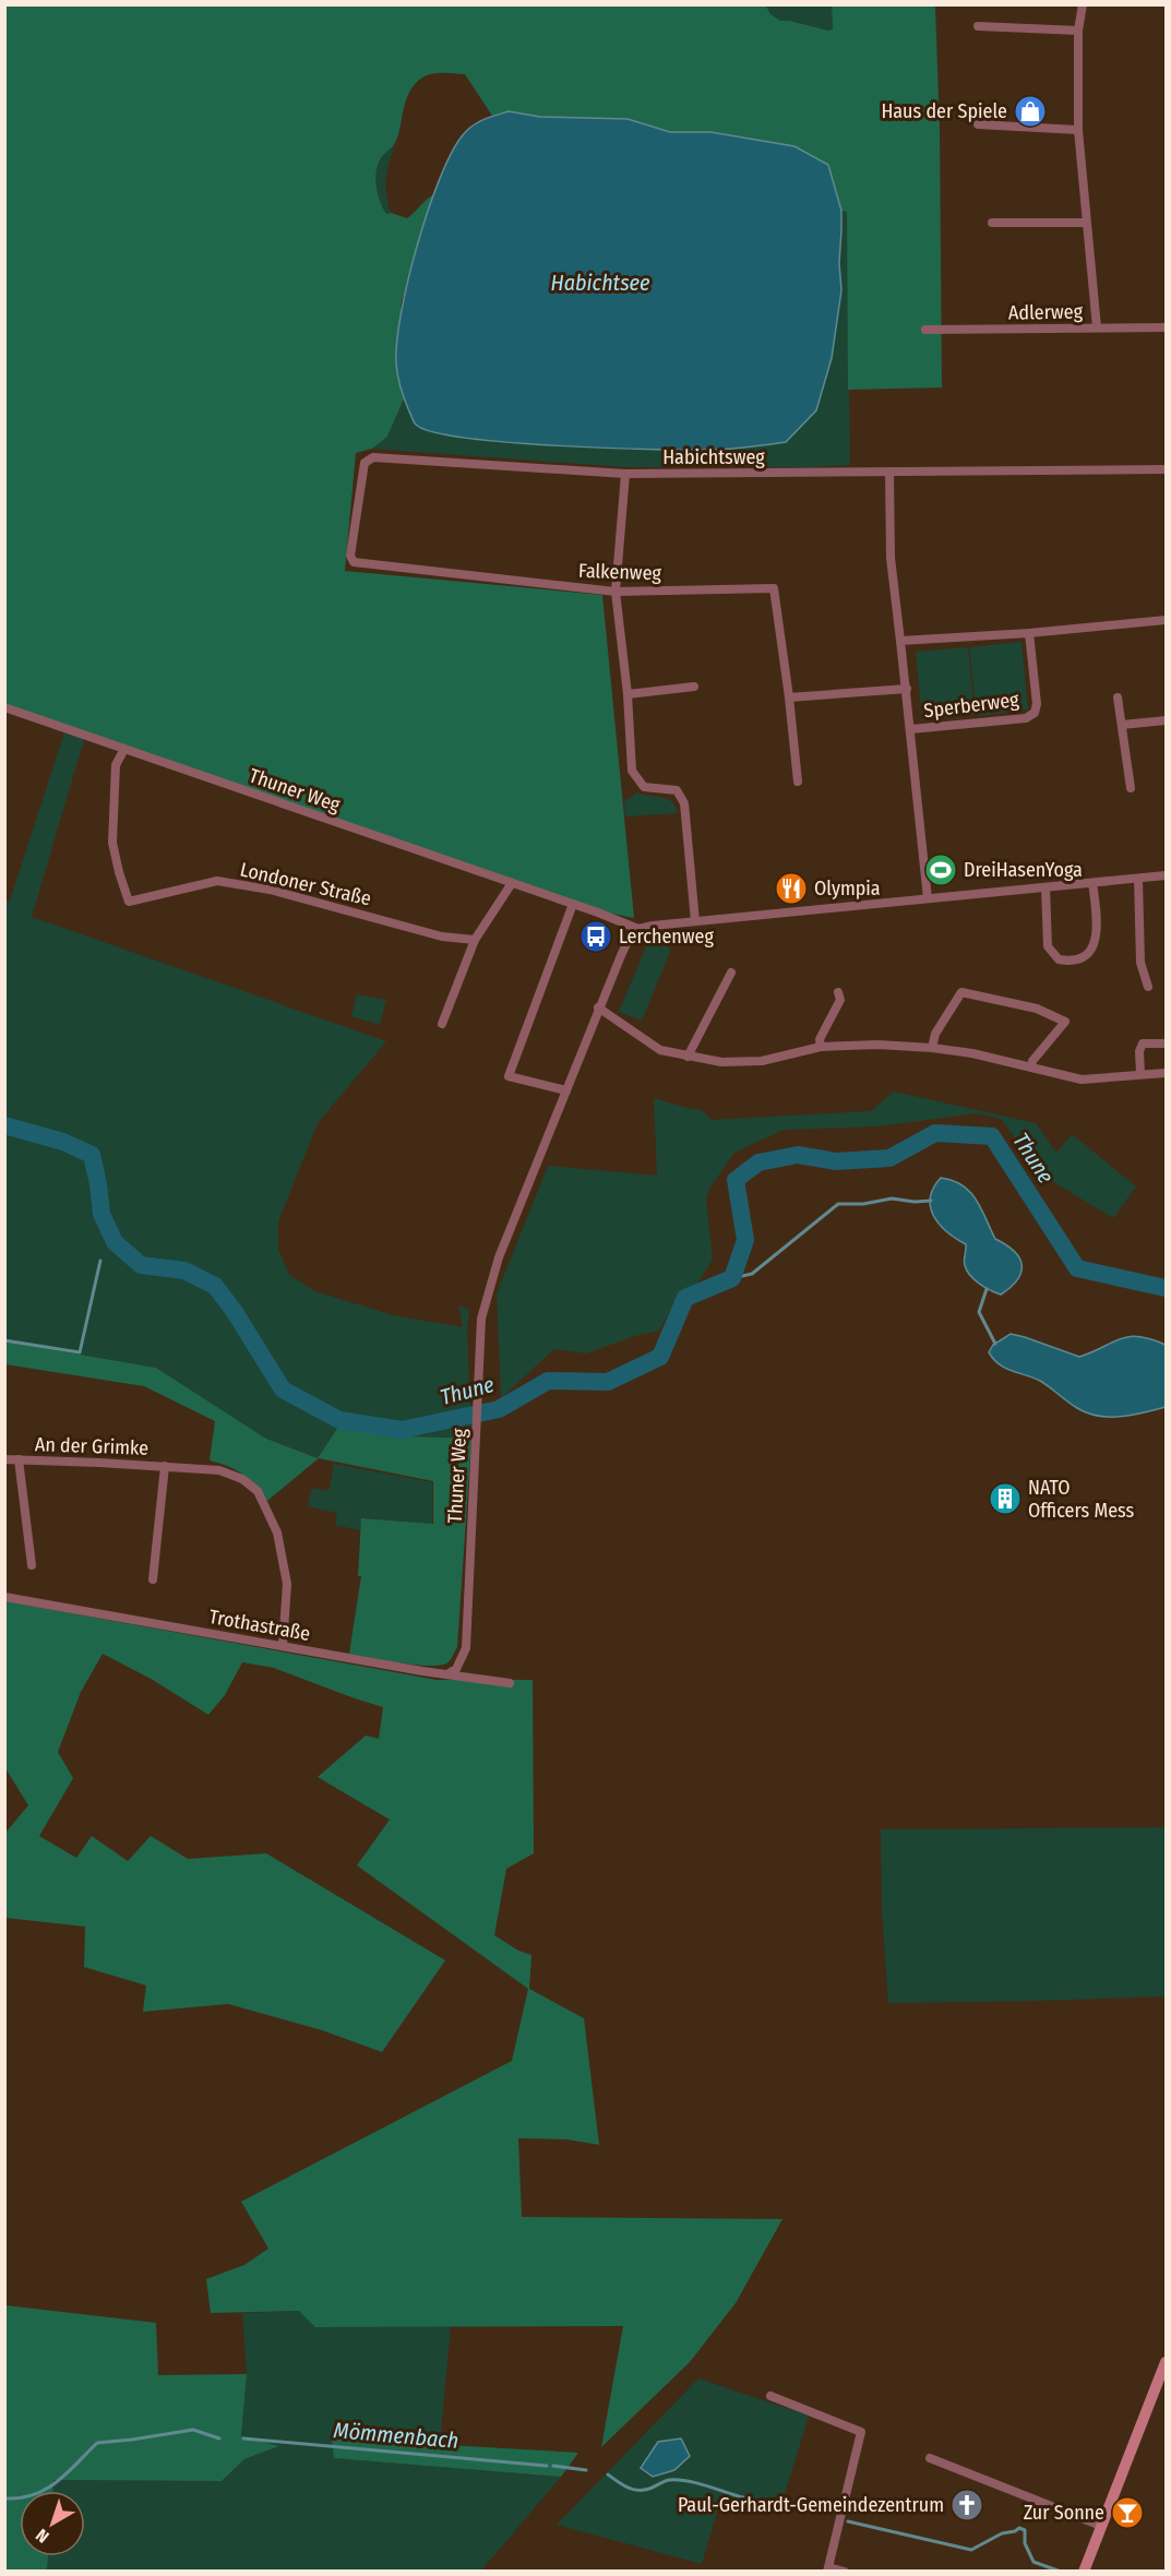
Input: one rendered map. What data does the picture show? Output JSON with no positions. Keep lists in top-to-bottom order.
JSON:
{
  "streets": {
    "street": [
      "Adlerweg",
      "Habichtsweg",
      "Falkenweg",
      "Sperberweg",
      "Thuner Weg",
      "Londoner Straße",
      "An der Grimke",
      "Trothastraße"
    ]
  },
  "crossings": [
    ["Habichtsweg", "Falkenweg"],
    ["Habichtsweg", "Sperberweg"],
    ["Thuner Weg", "Londoner Straße"],
    ["Thuner Weg", "Trothastraße"],
    ["An der Grimke", "Trothastraße"]
  ],
  "water": ["Habichtsee", "Thune", "Mömmenbach"],
  "places": {
    "shop": ["Haus der Spiele"],
    "sports": ["DreiHasenYoga"],
    "restaurant": ["Olympia"],
    "bus stop": ["Lerchenweg"],
    "building": ["NATO Officers Mess"],
    "church": ["Paul-Gerhardt-Gemeindezentrum"],
    "bar": ["Zur Sonne"]
  },
  "north": "bottom left"
}
